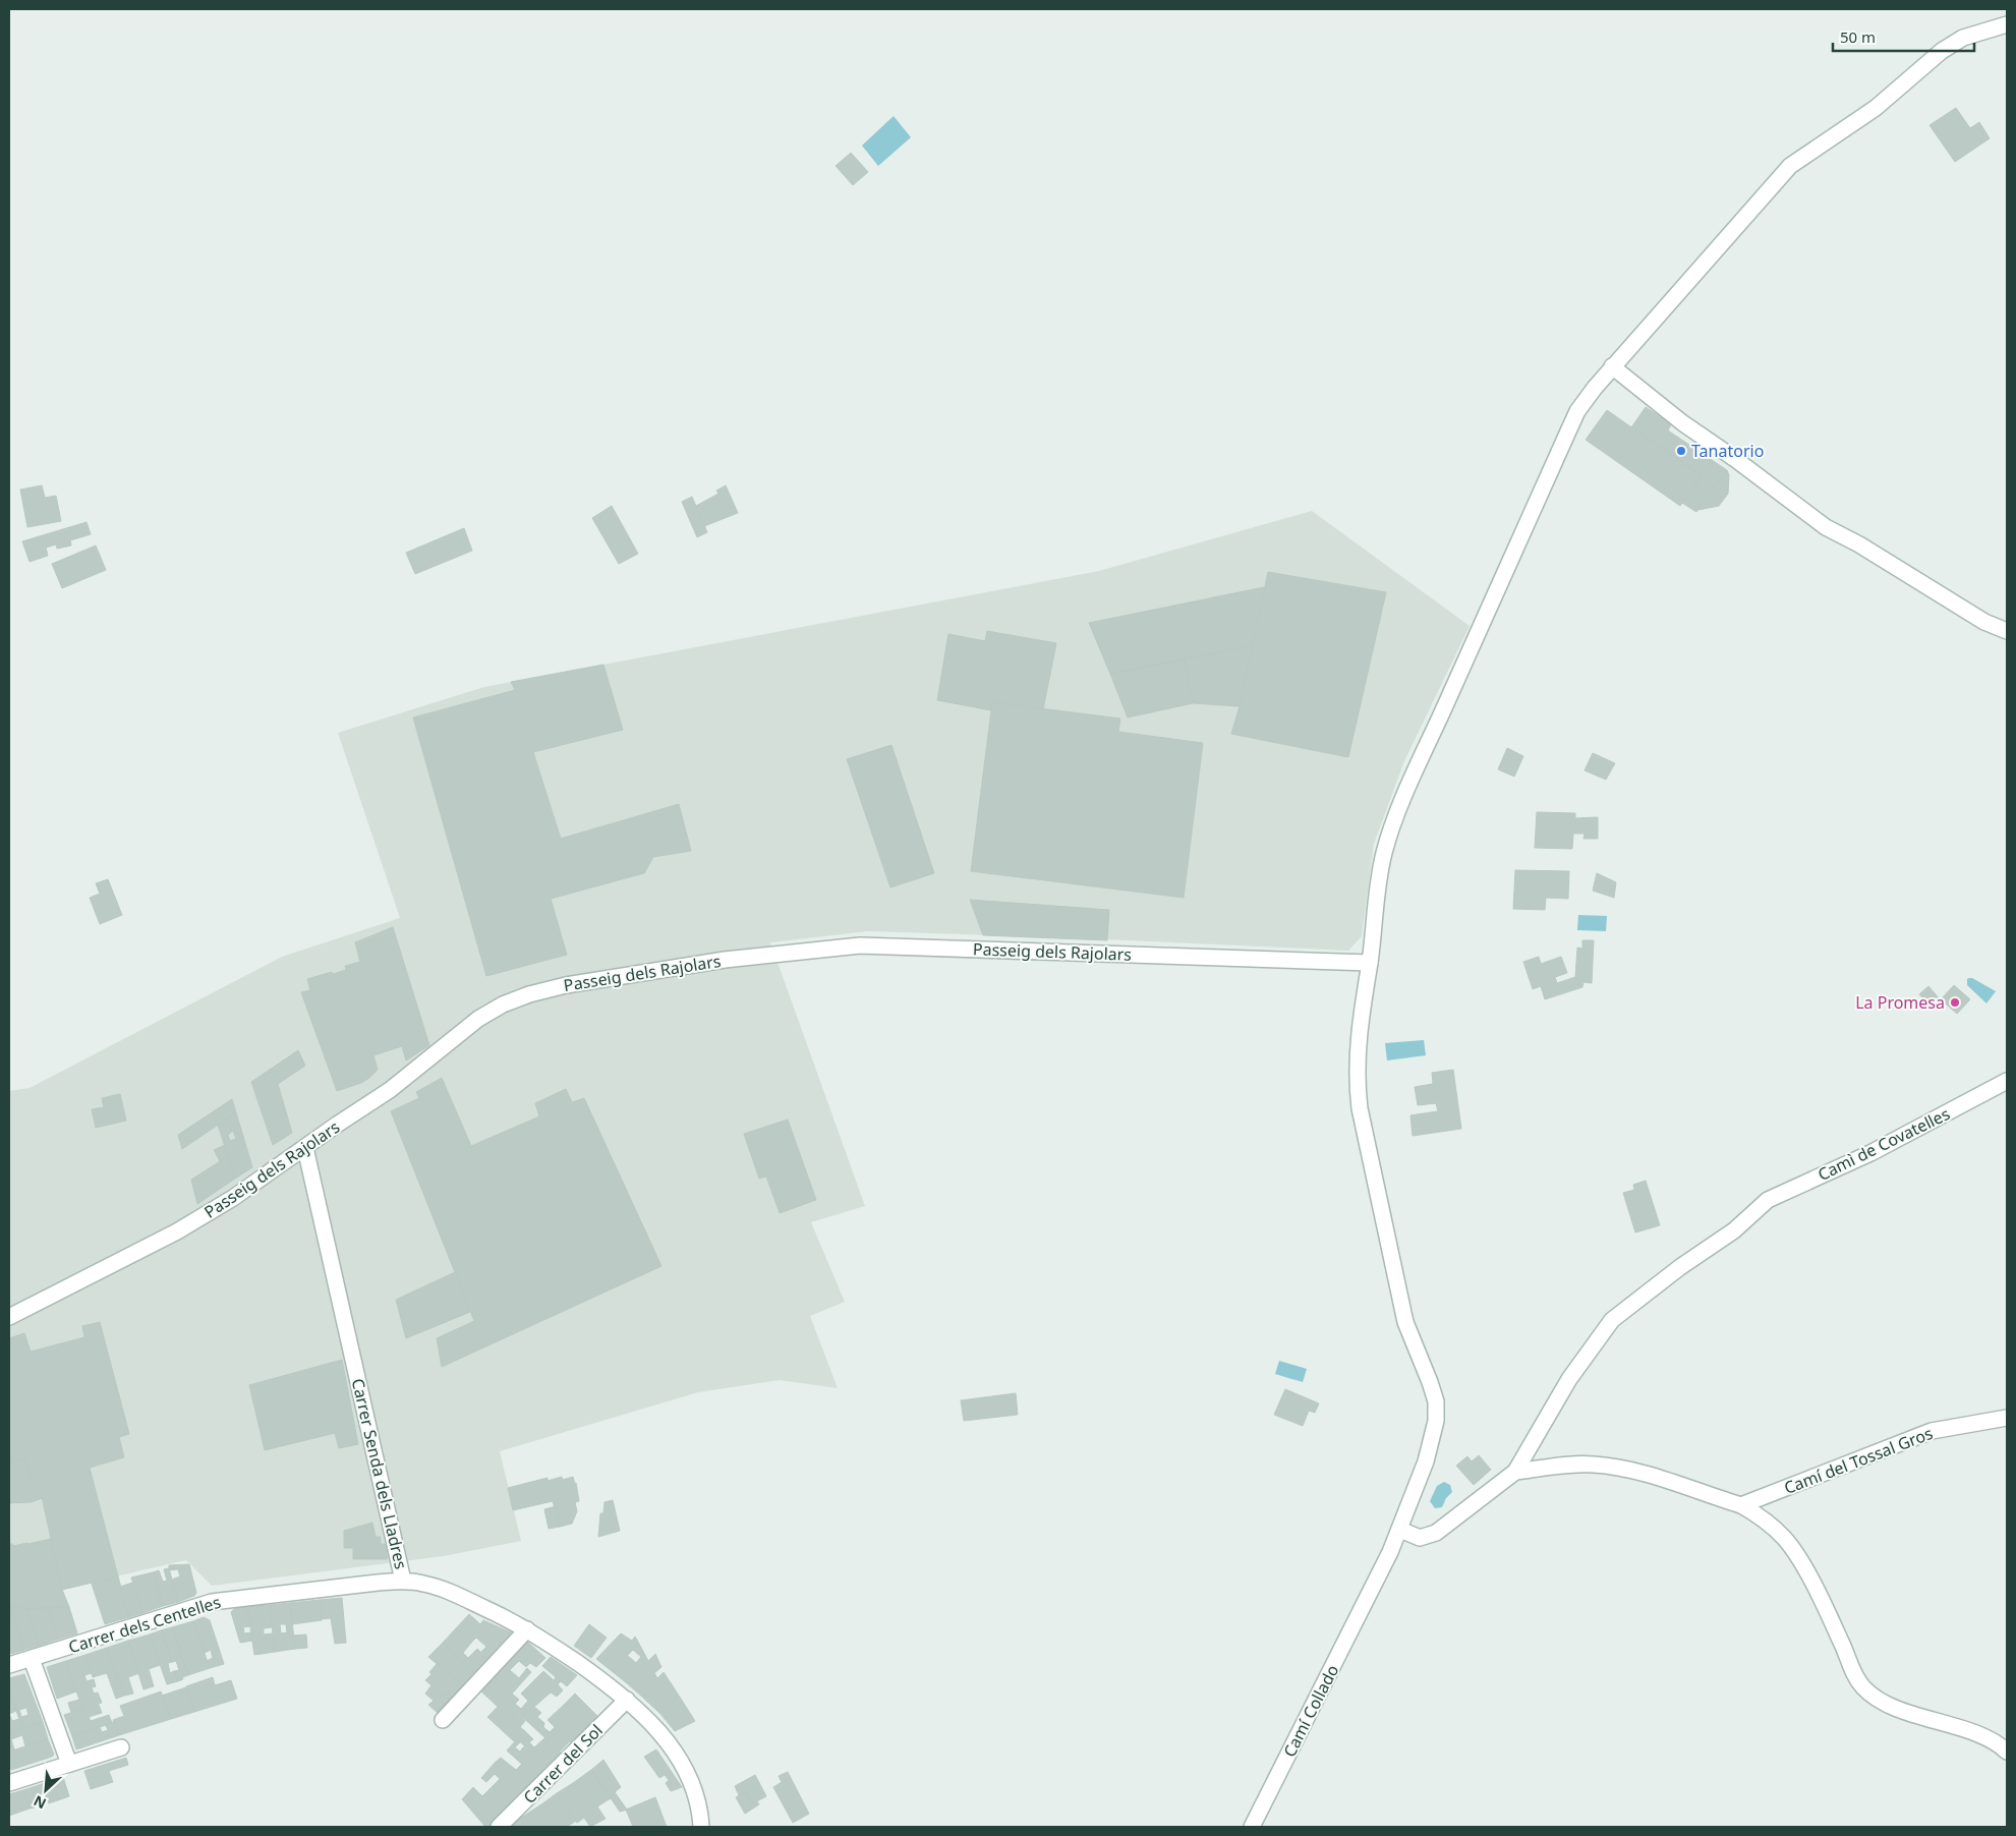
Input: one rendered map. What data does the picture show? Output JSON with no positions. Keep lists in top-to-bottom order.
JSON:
{
  "streets": {
    "street": [
      "Passeig dels Rajolars",
      "Camì de Covatelles",
      "Camí del Tossal Gros",
      "Carrer Senda dels Lladres",
      "Carrer dels Centelles",
      "Camí Collado",
      "Carrer del Sol"
    ]
  },
  "crossings": [
    ["Passeig dels Rajolars", "Carrer Senda dels Lladres"],
    ["Passeig dels Rajolars", "Camí Collado"],
    ["Carrer Senda dels Lladres", "Carrer dels Centelles"],
    ["Carrer Senda dels Lladres", "Carrer del Sol"]
  ],
  "places": ["Tanatorio", "La Promesa"],
  "scale_bar": "50 m",
  "north": "bottom left"
}
